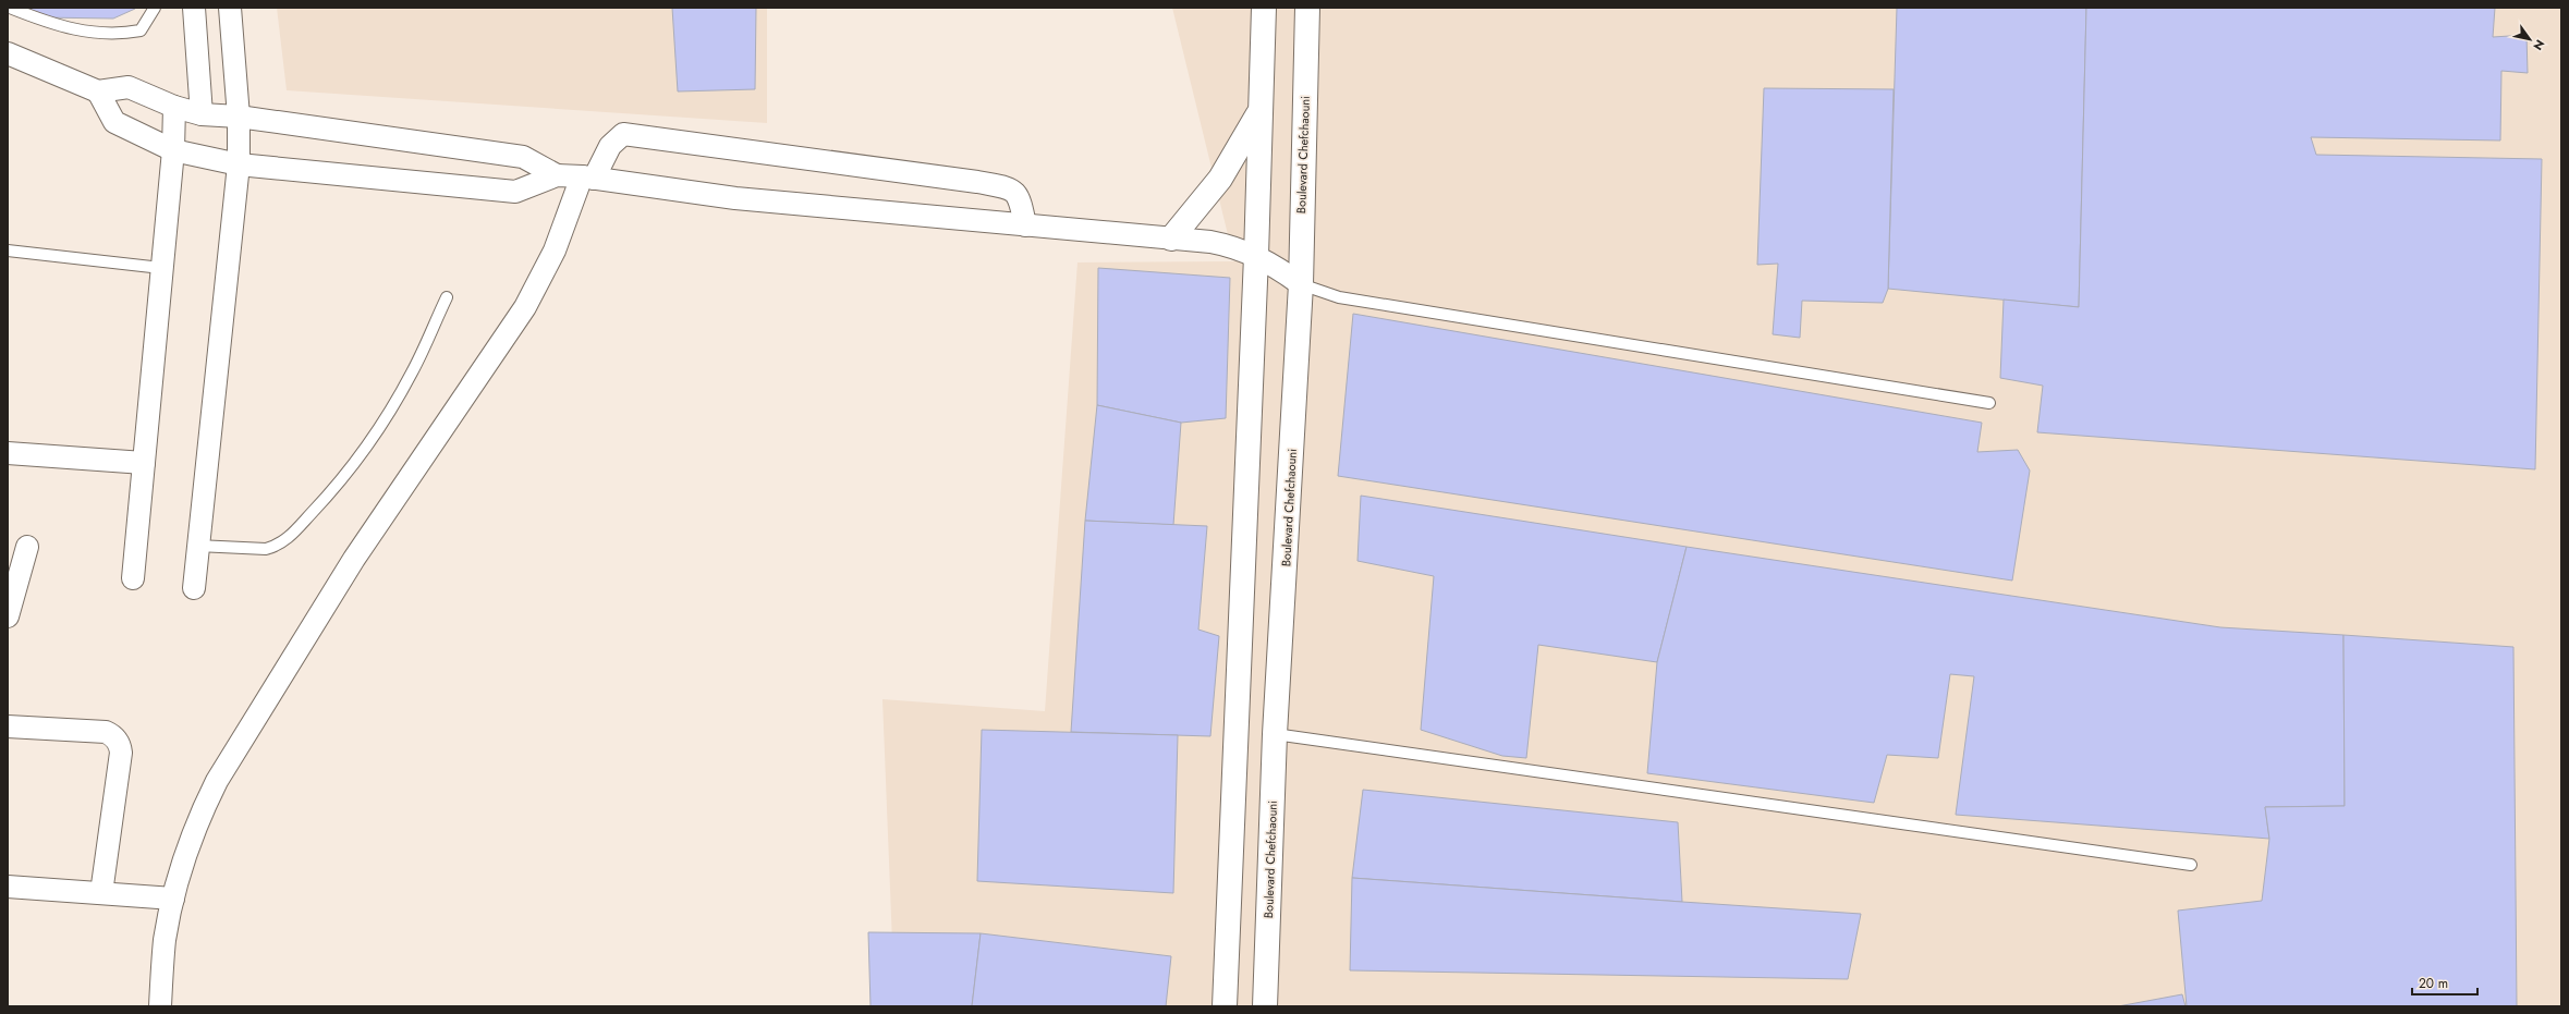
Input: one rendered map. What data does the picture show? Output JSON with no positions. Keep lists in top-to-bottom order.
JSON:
{
  "streets": {
    "street": ["Boulevard Chefchaouni"]
  },
  "scale_bar": "20 m",
  "north": "bottom right"
}
